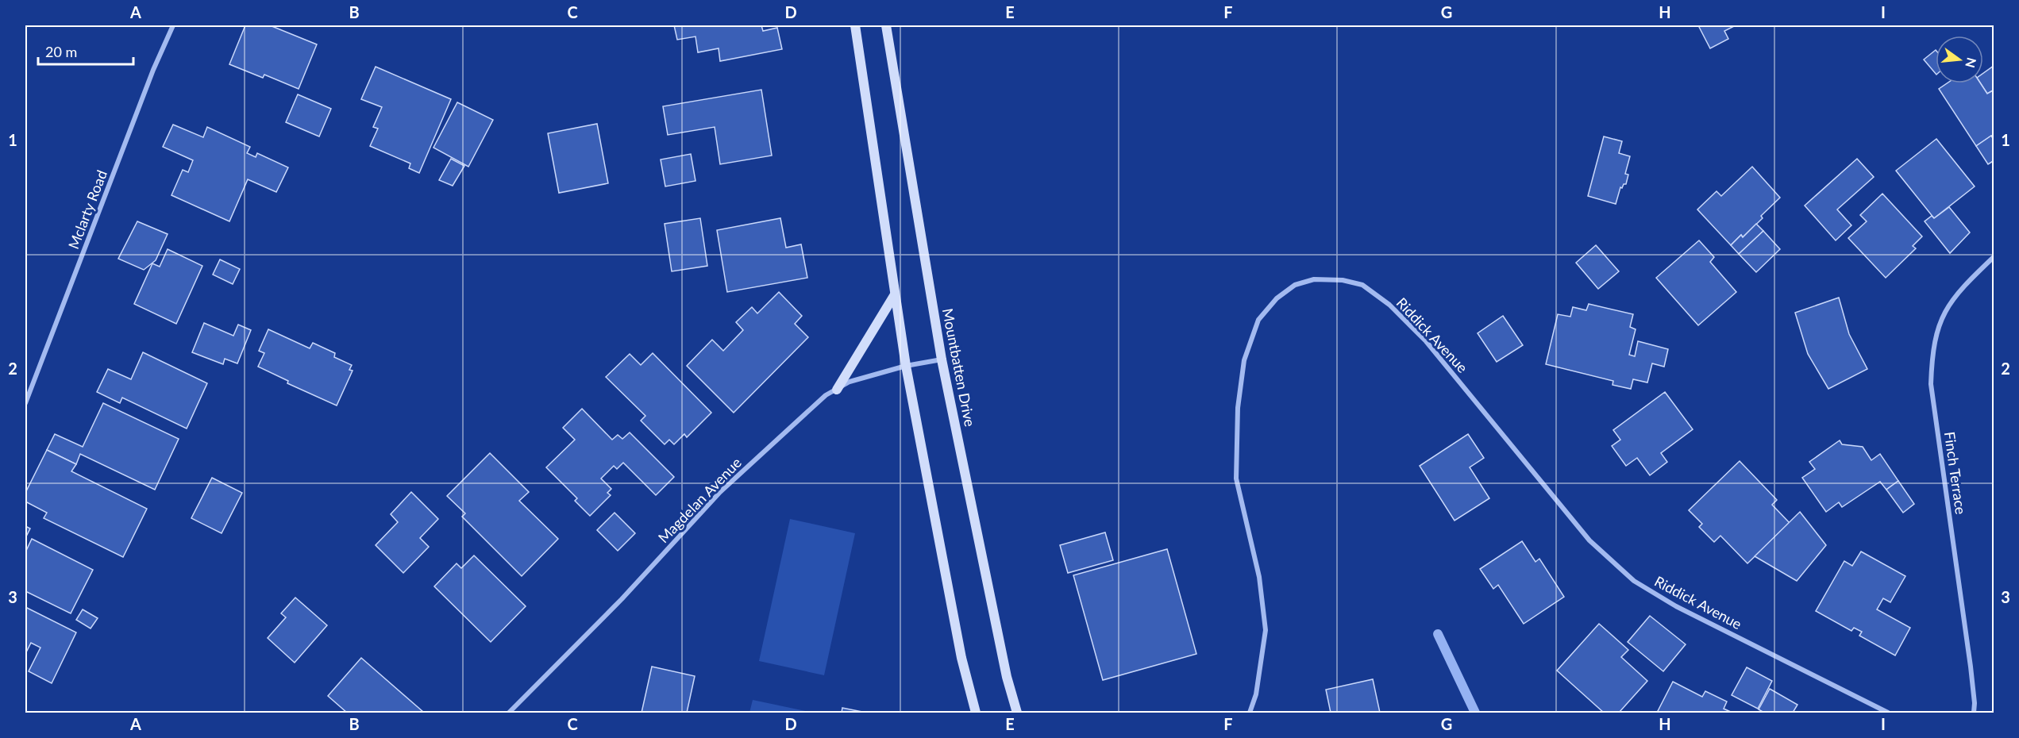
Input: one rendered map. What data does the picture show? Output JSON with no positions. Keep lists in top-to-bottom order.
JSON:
{
  "streets": {
    "main road": ["Mountbatten Drive"],
    "street": [
      "Mclarty Road",
      "Riddick Avenue",
      "Finch Terrace",
      "Magdelan Avenue"
    ]
  },
  "crossings": [
    ["Mountbatten Drive", "Magdelan Avenue"]
  ],
  "scale_bar": "20 m",
  "north": "right",
  "grid": {
    "columns": [
      "A",
      "B",
      "C",
      "D",
      "E",
      "F",
      "G",
      "H",
      "I"
    ],
    "rows": ["1", "2", "3"]
  }
}
